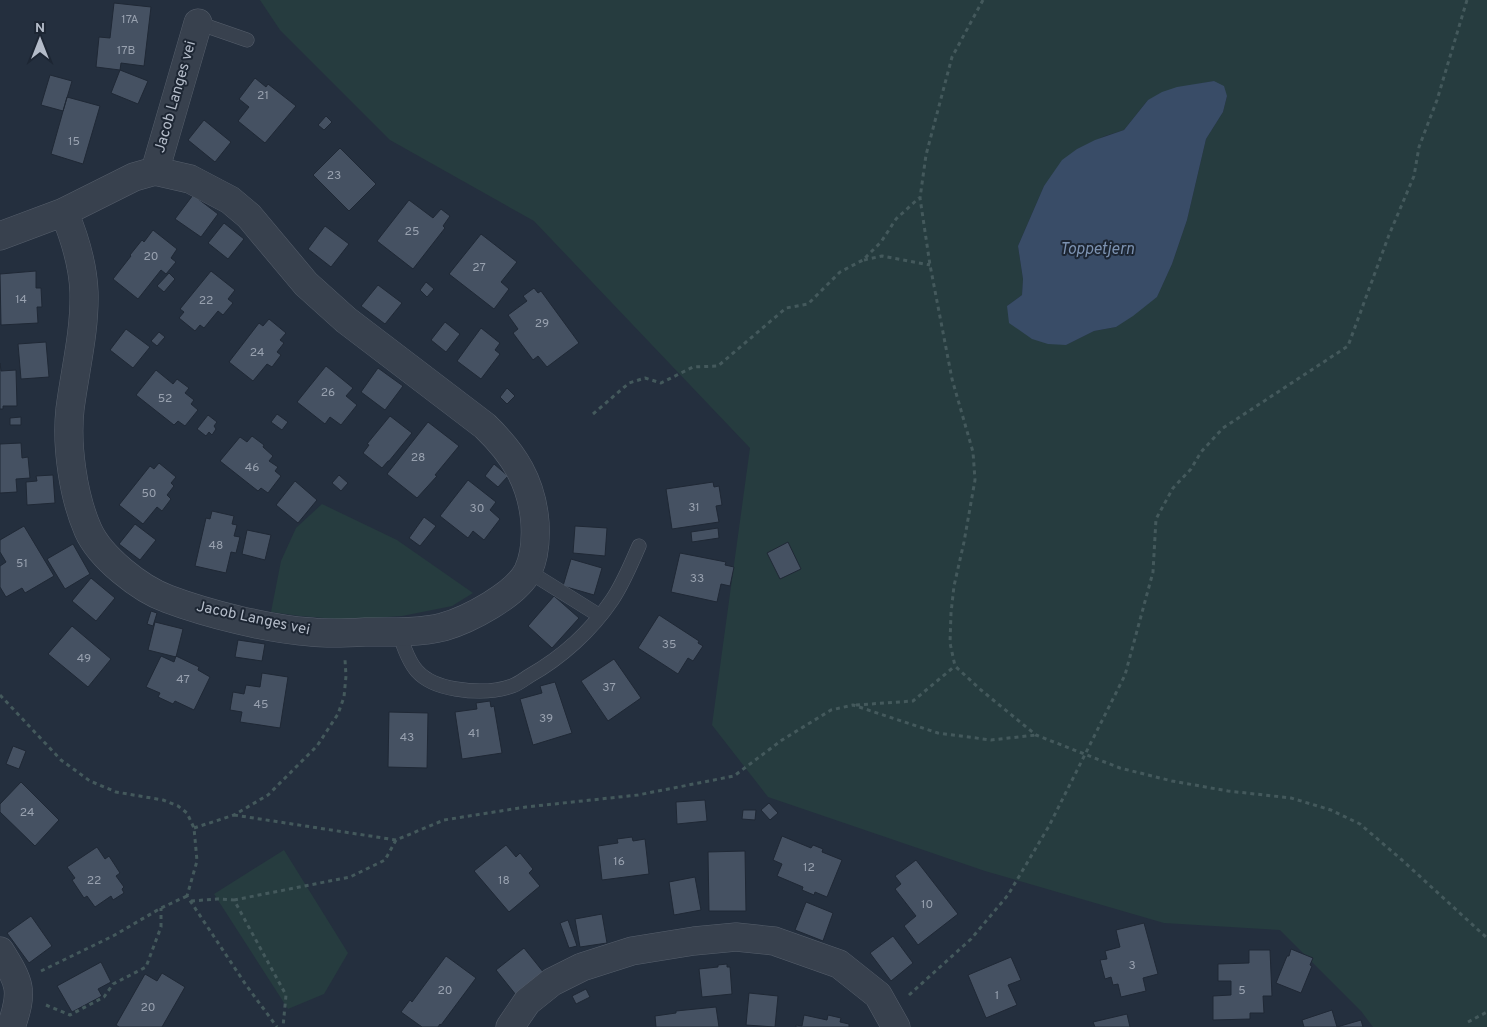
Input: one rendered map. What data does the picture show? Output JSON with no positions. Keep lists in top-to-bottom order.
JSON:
{
  "streets": {
    "street": ["Jacob Langes vei"]
  },
  "water": ["Toppetjern"],
  "house_numbers": [
    "17A",
    "17B",
    "21",
    "15",
    "23",
    "25",
    "20",
    "27",
    "14",
    "22",
    "29",
    "24",
    "26",
    "52",
    "28",
    "46",
    "50",
    "31",
    "30",
    "48",
    "51",
    "33",
    "35",
    "49",
    "47",
    "37",
    "45",
    "39",
    "41",
    "43",
    "24",
    "16",
    "12",
    "22",
    "18",
    "10",
    "3",
    "20",
    "5",
    "1",
    "20"
  ],
  "north": "top"
}
